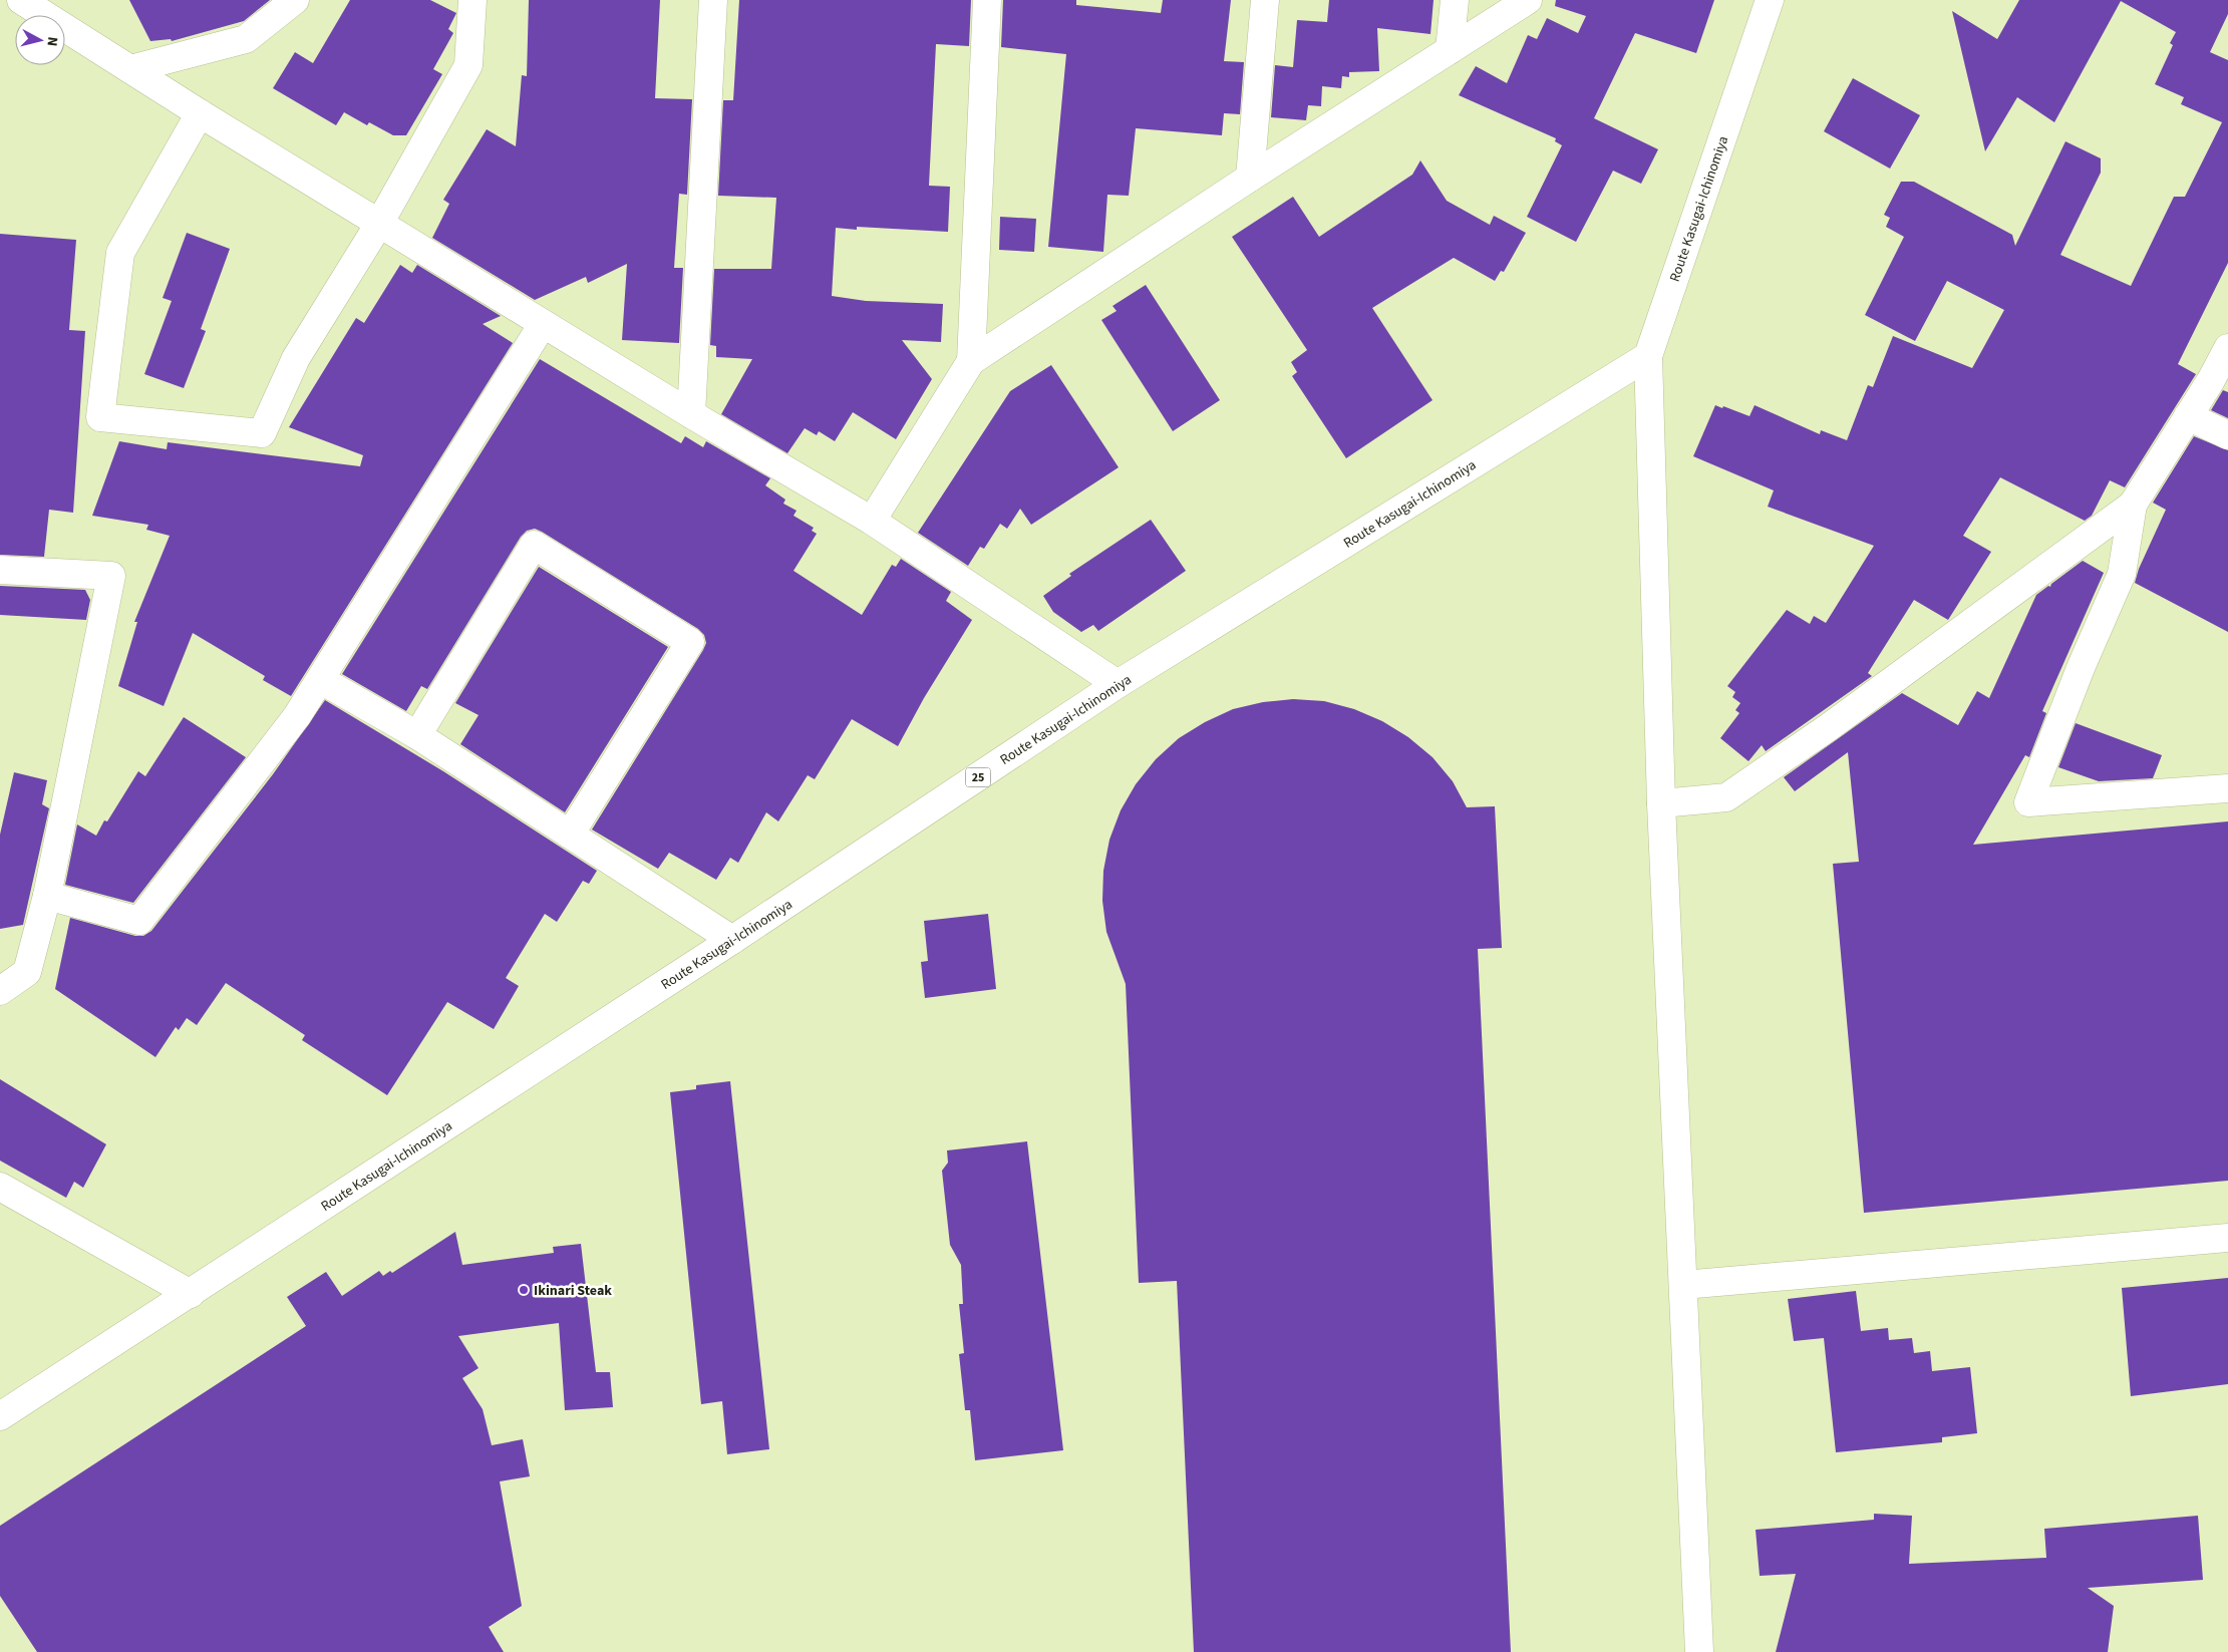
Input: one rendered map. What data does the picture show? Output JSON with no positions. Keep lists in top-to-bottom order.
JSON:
{
  "streets": {
    "street": ["Route Kasugai-Ichinomiya", "25"]
  },
  "places": ["Ikinari Steak"],
  "north": "right"
}
